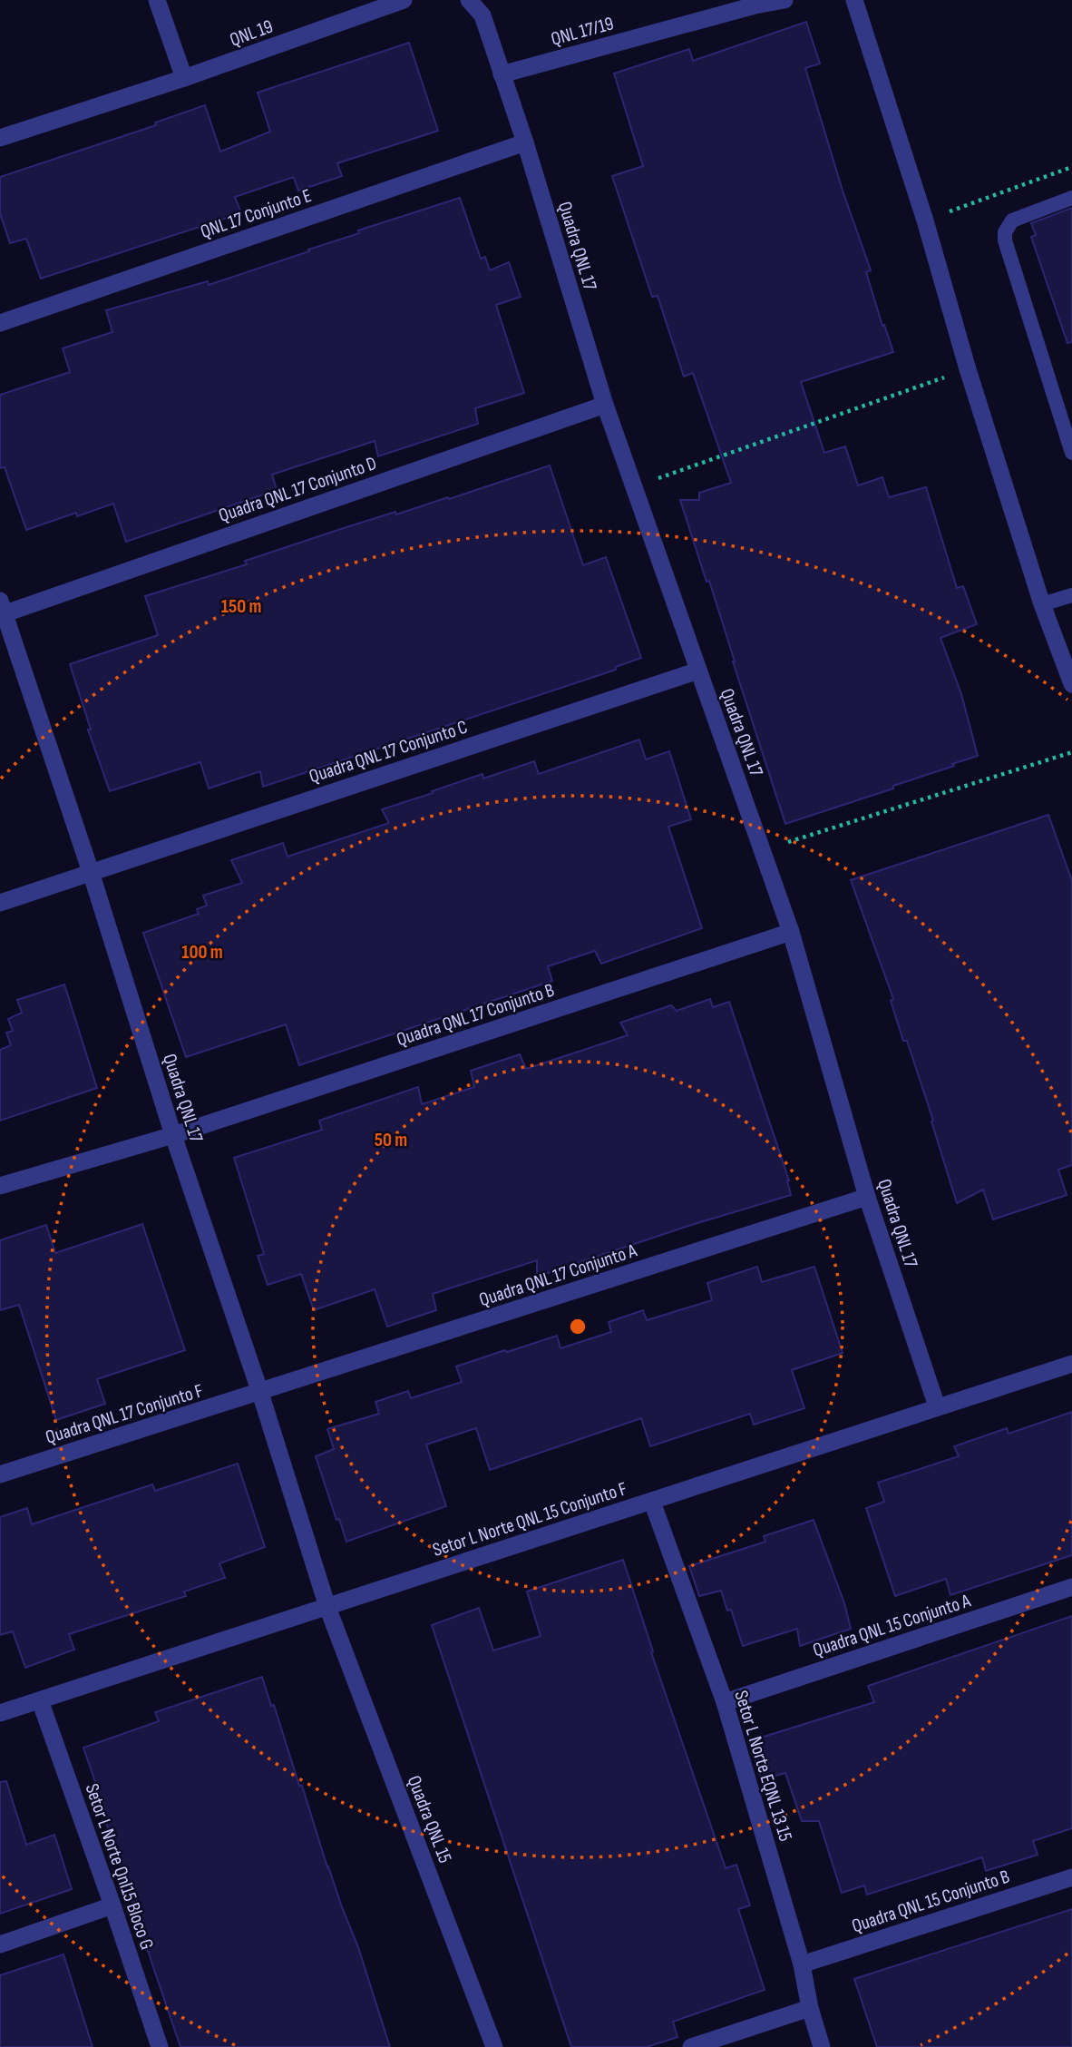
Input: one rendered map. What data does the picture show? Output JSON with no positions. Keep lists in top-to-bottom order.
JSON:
{
  "streets": {
    "street": [
      "QNL 17/19",
      "QNL 19",
      "QNL 17 Conjunto E",
      "Quadra QNL 17",
      "Quadra QNL 17 Conjunto D",
      "Quadra QNL 17 Conjunto C",
      "Quadra QNL 17 Conjunto B",
      "Quadra QNL 17 Conjunto A",
      "Quadra QNL 17 Conjunto F",
      "Setor L Norte QNL 15 Conjunto F",
      "Quadra QNL 15 Conjunto A",
      "Setor L Norte EQNL 13 15",
      "Quadra QNL 15",
      "Setor L Norte Qnl15 Bloco G",
      "Quadra QNL 15 Conjunto B"
    ]
  },
  "crossings": [
    ["QNL 17/19", "Quadra QNL 17"],
    ["QNL 17 Conjunto E", "Quadra QNL 17"],
    ["Quadra QNL 17", "Quadra QNL 17 Conjunto D"],
    ["Quadra QNL 17", "Quadra QNL 17 Conjunto C"],
    ["Quadra QNL 17", "Quadra QNL 17 Conjunto B"],
    ["Quadra QNL 17", "Quadra QNL 17 Conjunto A"],
    ["Quadra QNL 17", "Quadra QNL 17 Conjunto F"],
    ["Quadra QNL 17", "Setor L Norte QNL 15 Conjunto F"],
    ["Quadra QNL 17", "Quadra QNL 15"],
    ["Quadra QNL 17 Conjunto A", "Quadra QNL 17 Conjunto F"],
    ["Setor L Norte QNL 15 Conjunto F", "Setor L Norte EQNL 13 15"],
    ["Setor L Norte QNL 15 Conjunto F", "Quadra QNL 15"],
    ["Setor L Norte QNL 15 Conjunto F", "Setor L Norte Qnl15 Bloco G"],
    ["Quadra QNL 15 Conjunto A", "Setor L Norte EQNL 13 15"],
    ["Setor L Norte EQNL 13 15", "Quadra QNL 15 Conjunto B"]
  ],
  "rings": ["150 m", "100 m", "50 m"]
}
